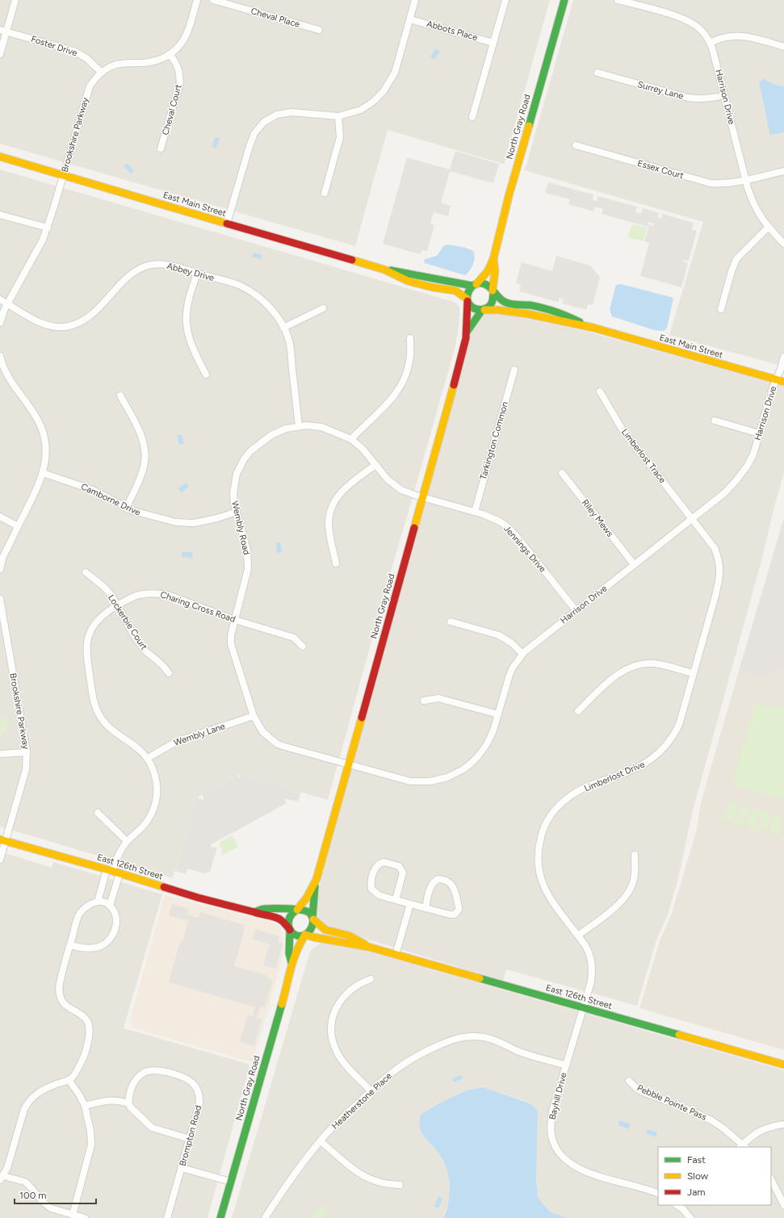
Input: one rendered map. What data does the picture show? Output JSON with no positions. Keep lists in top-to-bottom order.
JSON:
{
  "streets": {
    "street": [
      "Cheval Place",
      "Abbots Place",
      "Foster Drive",
      "Surrey Lane",
      "Harrison Drive",
      "Cheval Court",
      "North Gray Road",
      "Brookshire Parkway",
      "Essex Court",
      "East Main Street",
      "Abbey Drive",
      "Tarkington Common",
      "Limberlost Trace",
      "Camborne Drive",
      "Riley Mews",
      "Wembly Road",
      "Jennings Drive",
      "Charing Cross Road",
      "Lockerbie Court",
      "Wembly Lane",
      "Limberlost Drive",
      "East 126th Street",
      "Bayhill Drive",
      "Heatherstone Place",
      "Pebble Pointe Pass",
      "Brompton Road"
    ]
  },
  "crossings": [
    ["Foster Drive", "Brookshire Parkway"],
    ["Surrey Lane", "Harrison Drive"],
    ["Harrison Drive", "North Gray Road"],
    ["Harrison Drive", "Essex Court"],
    ["Harrison Drive", "East Main Street"],
    ["Harrison Drive", "Limberlost Trace"],
    ["Harrison Drive", "Riley Mews"],
    ["Harrison Drive", "Wembly Road"],
    ["Harrison Drive", "Jennings Drive"],
    ["Harrison Drive", "Limberlost Drive"],
    ["Cheval Court", "Brookshire Parkway"],
    ["North Gray Road", "East Main Street"],
    ["North Gray Road", "Wembly Road"],
    ["North Gray Road", "Jennings Drive"],
    ["North Gray Road", "East 126th Street"],
    ["Brookshire Parkway", "East Main Street"],
    ["Brookshire Parkway", "Abbey Drive"],
    ["Brookshire Parkway", "East 126th Street"],
    ["Abbey Drive", "Wembly Road"],
    ["Tarkington Common", "Jennings Drive"],
    ["Limberlost Trace", "Limberlost Drive"],
    ["Camborne Drive", "Wembly Road"],
    ["Wembly Road", "Jennings Drive"],
    ["Wembly Road", "Charing Cross Road"],
    ["Wembly Road", "Wembly Lane"],
    ["Charing Cross Road", "Lockerbie Court"],
    ["Charing Cross Road", "Wembly Lane"],
    ["Charing Cross Road", "East 126th Street"],
    ["Limberlost Drive", "East 126th Street"],
    ["Limberlost Drive", "Bayhill Drive"],
    ["East 126th Street", "Bayhill Drive"],
    ["Bayhill Drive", "Heatherstone Place"]
  ],
  "legend": ["Fast", "Slow", "Jam"],
  "scale_bar": "100 m"
}
